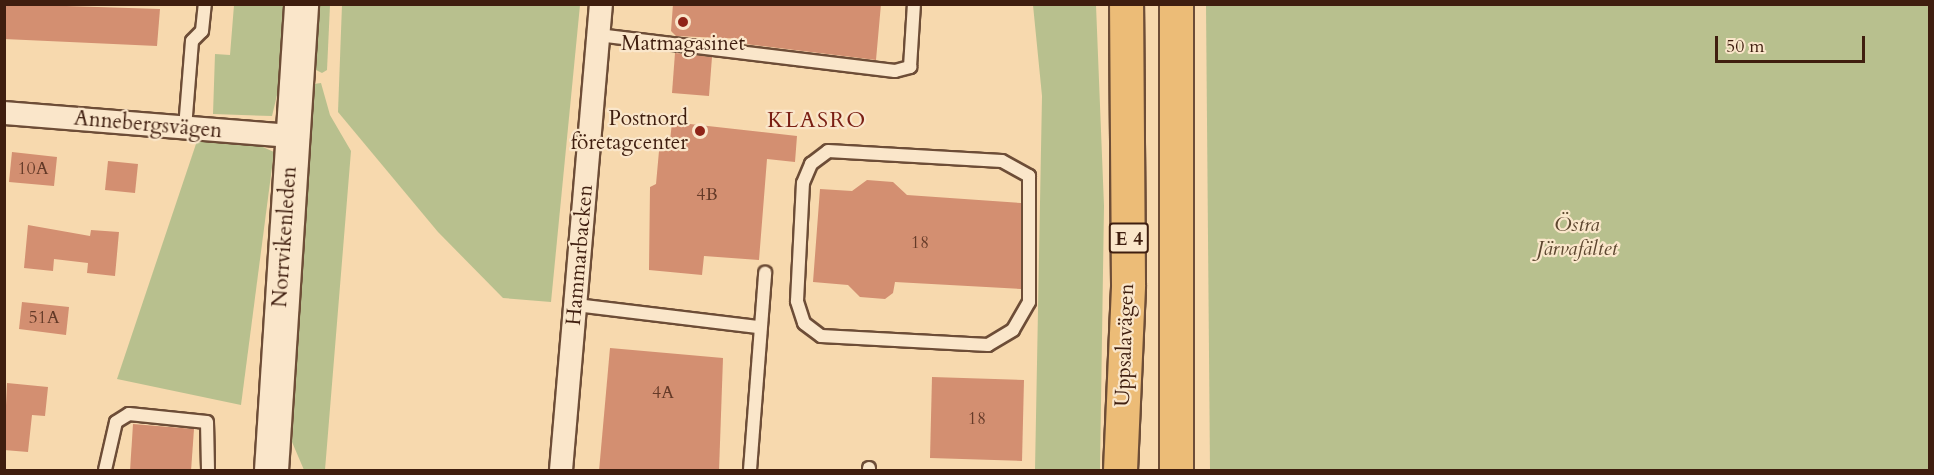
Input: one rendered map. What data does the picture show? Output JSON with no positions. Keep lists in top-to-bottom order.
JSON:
{
  "streets": {
    "highway": ["E 4", "Uppsalavägen"],
    "main road": ["Norrvikenleden"],
    "street": ["Annebergsvägen", "Hammarbacken"]
  },
  "crossings": [
    ["Annebergsvägen", "Norrvikenleden"]
  ],
  "districts": ["KLASRO"],
  "parks": ["Östra Järvafältet"],
  "places": ["Matmagasinet", "Postnord företagcenter"],
  "house_numbers": [
    "10A",
    "4B",
    "18",
    "51A",
    "4A",
    "18"
  ],
  "scale_bar": "50 m"
}
